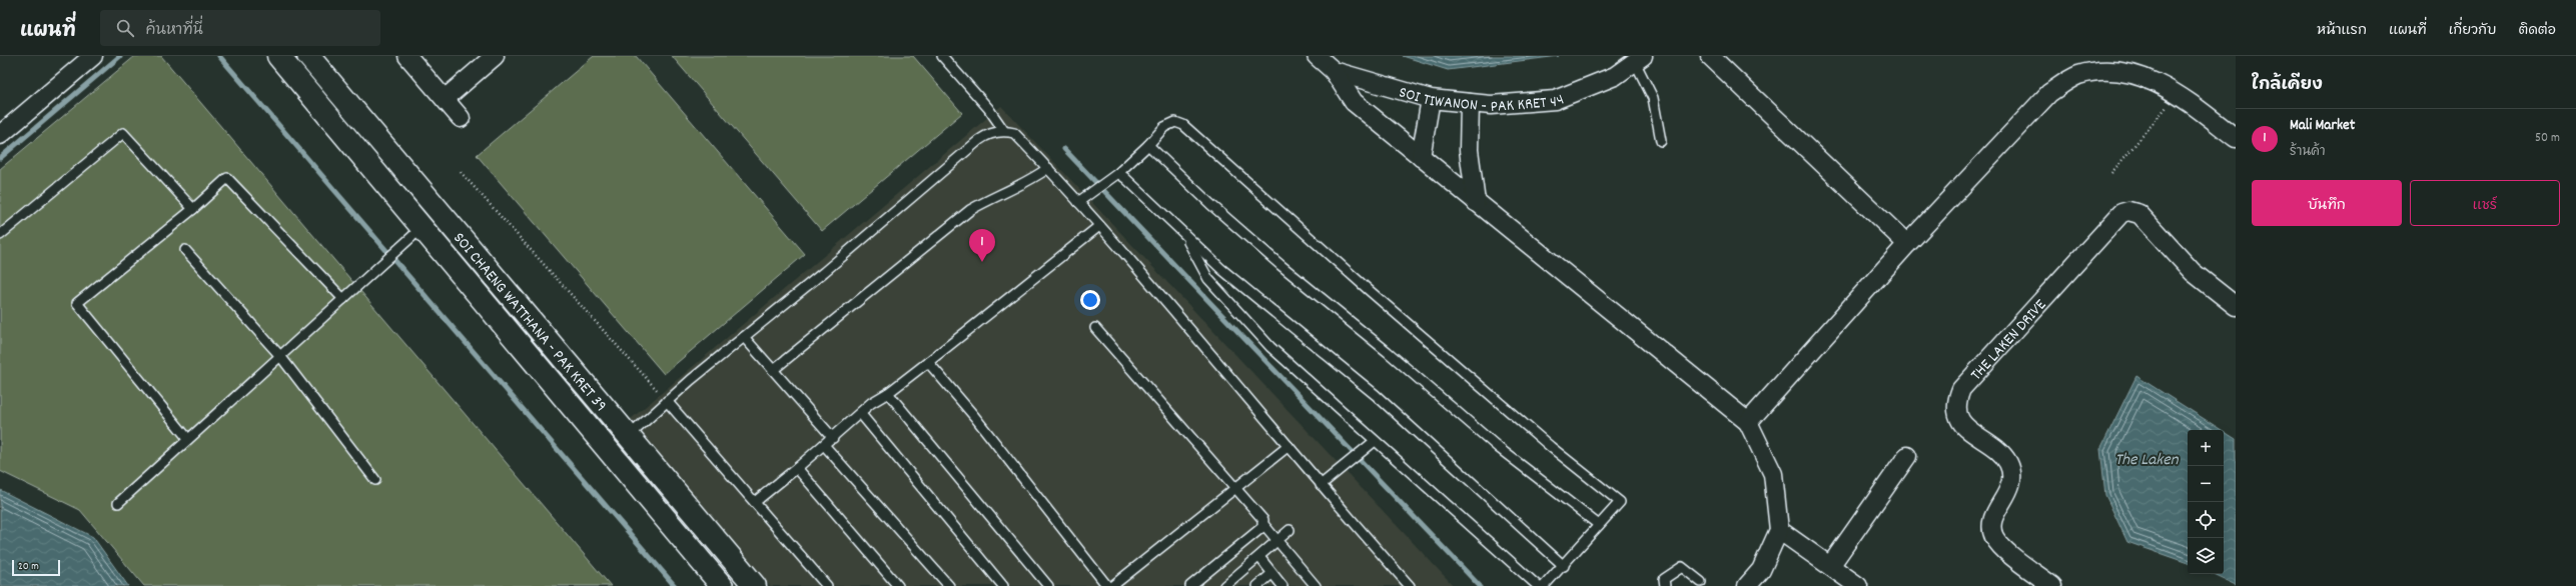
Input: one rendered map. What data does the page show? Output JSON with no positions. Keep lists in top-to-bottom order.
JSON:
{
  "streets": {
    "main road": ["SOI CHAENG WATTHANA - PAK KRET 39"],
    "street": ["SOI TIWANON - PAK KRET 44", "THE LAKEN DRIVE"]
  },
  "water": ["The Laken"],
  "scale_bar": "20 m",
  "page": {
    "header": "แผนที่",
    "search": "ค้นหาที่นี่",
    "nav": [
      "หน้าแรก",
      "แผนที่",
      "เกี่ยวกับ",
      "ติดต่อ"
    ],
    "heading": "ใกล้เคียง",
    "list": [
      {
        "mark": "1",
        "name": "Mali Market",
        "note": "ร้านค้า",
        "value": "50 m"
      }
    ],
    "buttons": ["บันทึก", "แชร์"],
    "pins": "1",
    "map_buttons": ["+", "−"],
    "scale": "20 m"
  }
}
